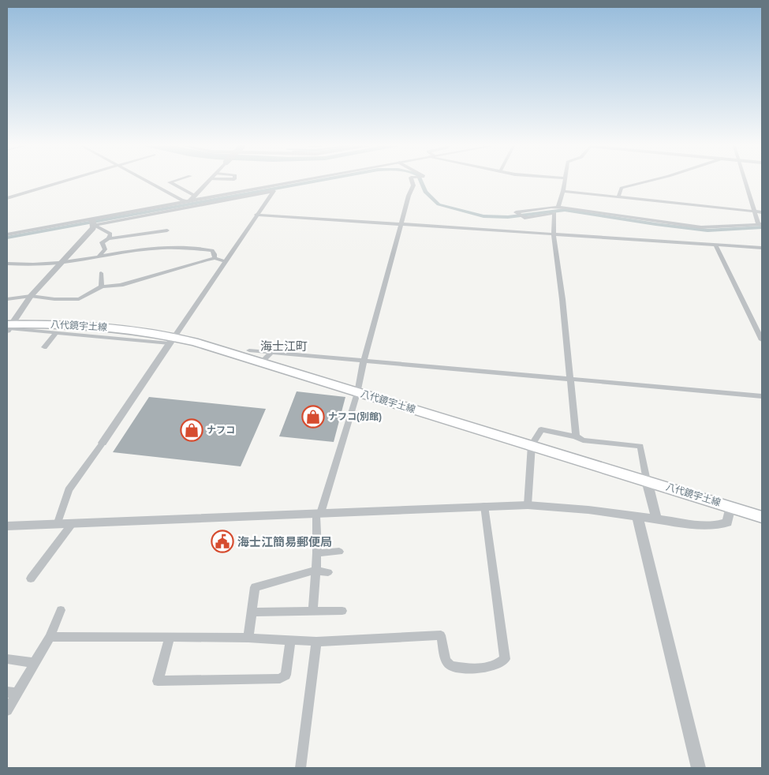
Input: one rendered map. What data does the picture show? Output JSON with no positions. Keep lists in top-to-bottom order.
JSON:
{
  "streets": {
    "main road": ["八代鏡宇土線"]
  },
  "districts": ["海士江町"],
  "places": {
    "shop": ["ナフコ(別館)", "ナフコ"],
    "public building": ["海士江簡易郵便局"]
  }
}
